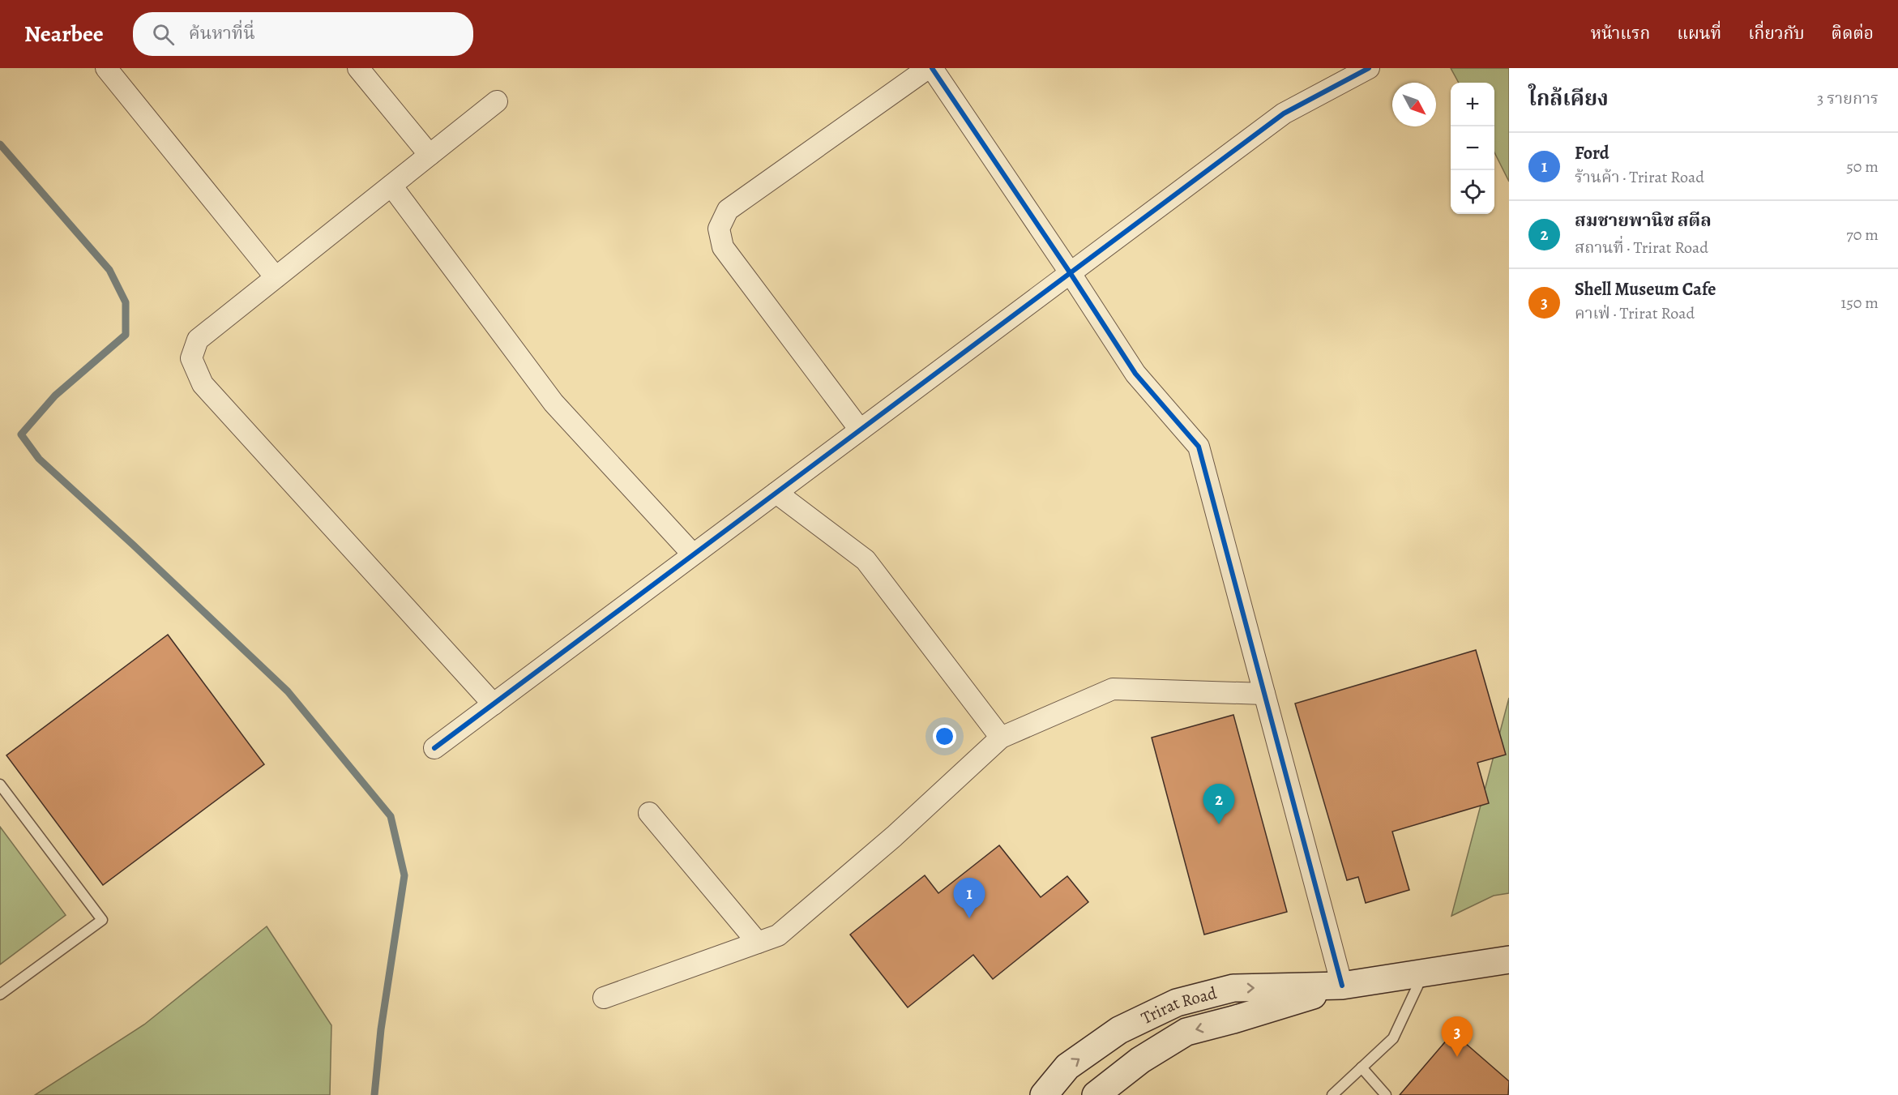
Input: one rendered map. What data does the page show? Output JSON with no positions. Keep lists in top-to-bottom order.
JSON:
{
  "streets": {
    "main road": ["Trirat Road"]
  },
  "north": "bottom right",
  "page": {
    "header": "Nearbee",
    "search": "ค้นหาที่นี่",
    "nav": [
      "หน้าแรก",
      "แผนที่",
      "เกี่ยวกับ",
      "ติดต่อ"
    ],
    "heading": ["ใกล้เคียง", "3 รายการ"],
    "map_buttons": ["+", "−"],
    "list": [
      {
        "mark": "1",
        "name": "Ford",
        "note": "ร้านค้า · Trirat Road",
        "value": "50 m"
      },
      {
        "mark": "2",
        "name": "สมชายพานิช สตีล",
        "note": "สถานที่ · Trirat Road",
        "value": "70 m"
      },
      {
        "mark": "3",
        "name": "Shell Museum Cafe",
        "note": "คาเฟ่ · Trirat Road",
        "value": "150 m"
      }
    ],
    "pins": ["2", "1", "3"]
  }
}
